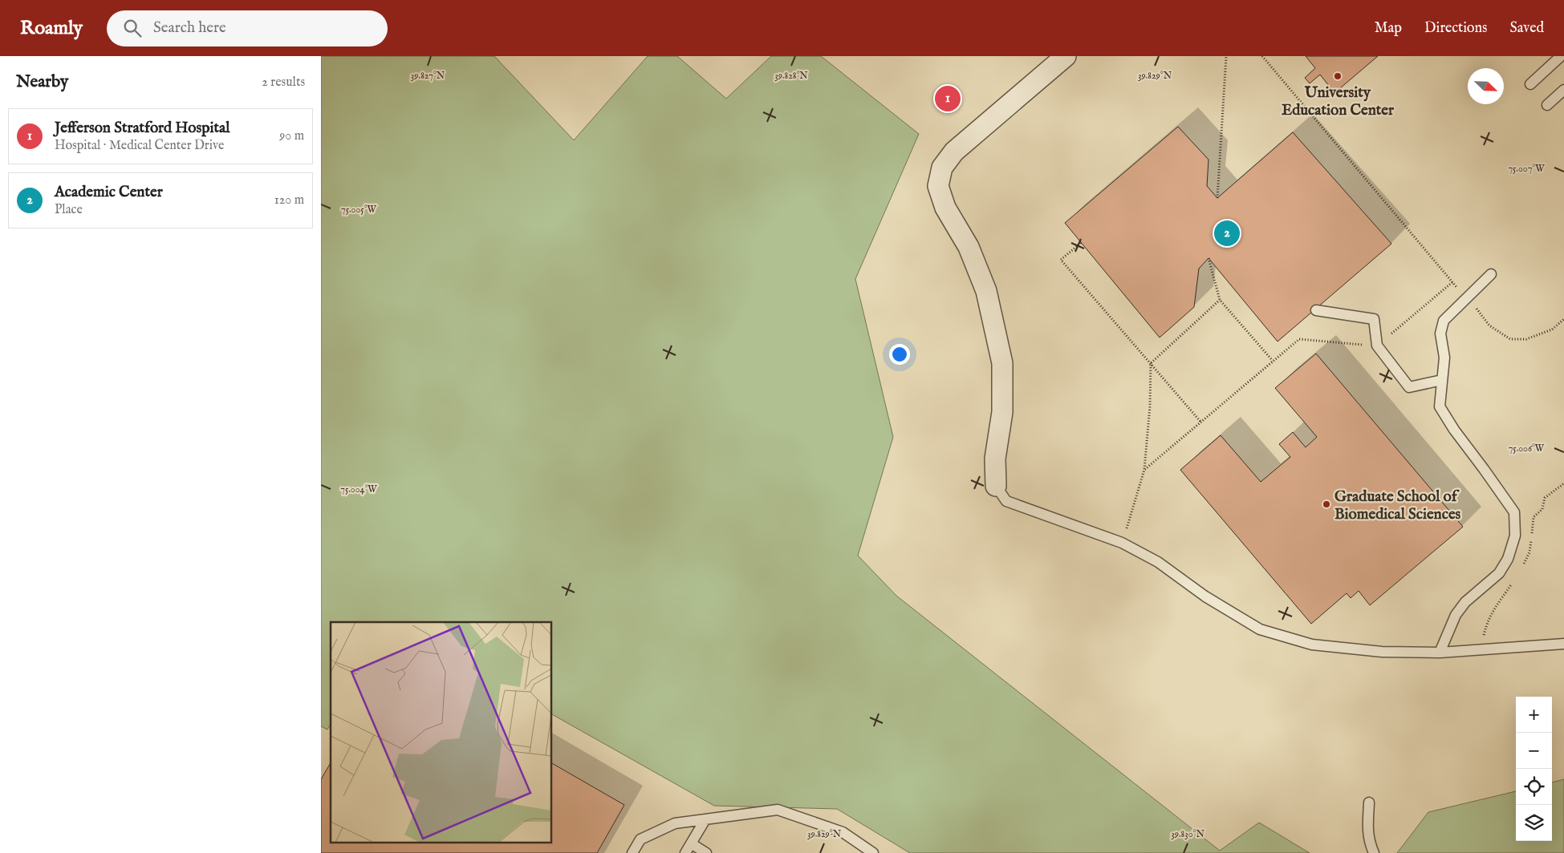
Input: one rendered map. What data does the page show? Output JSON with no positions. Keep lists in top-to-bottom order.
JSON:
{
  "places": ["University Education Center", "Graduate School of Biomedical Sciences"],
  "north": "bottom right",
  "page": {
    "header": "Roamly",
    "search": "Search here",
    "nav": ["Map", "Directions", "Saved"],
    "heading": ["Nearby", "2 results"],
    "pins": ["1", "2"],
    "list": [
      {
        "mark": "1",
        "name": "Jefferson Stratford Hospital",
        "note": "Hospital · Medical Center Drive",
        "value": "90 m"
      },
      {
        "mark": "2",
        "name": "Academic Center",
        "note": "Place",
        "value": "120 m"
      }
    ],
    "map_buttons": ["+", "−"]
  },
  "coordinates": [
    "39.827°N",
    "39.828°N",
    "39.829°N",
    "75.007°W",
    "75.005°W",
    "75.006°W",
    "75.004°W",
    "39.830°N"
  ]
}
